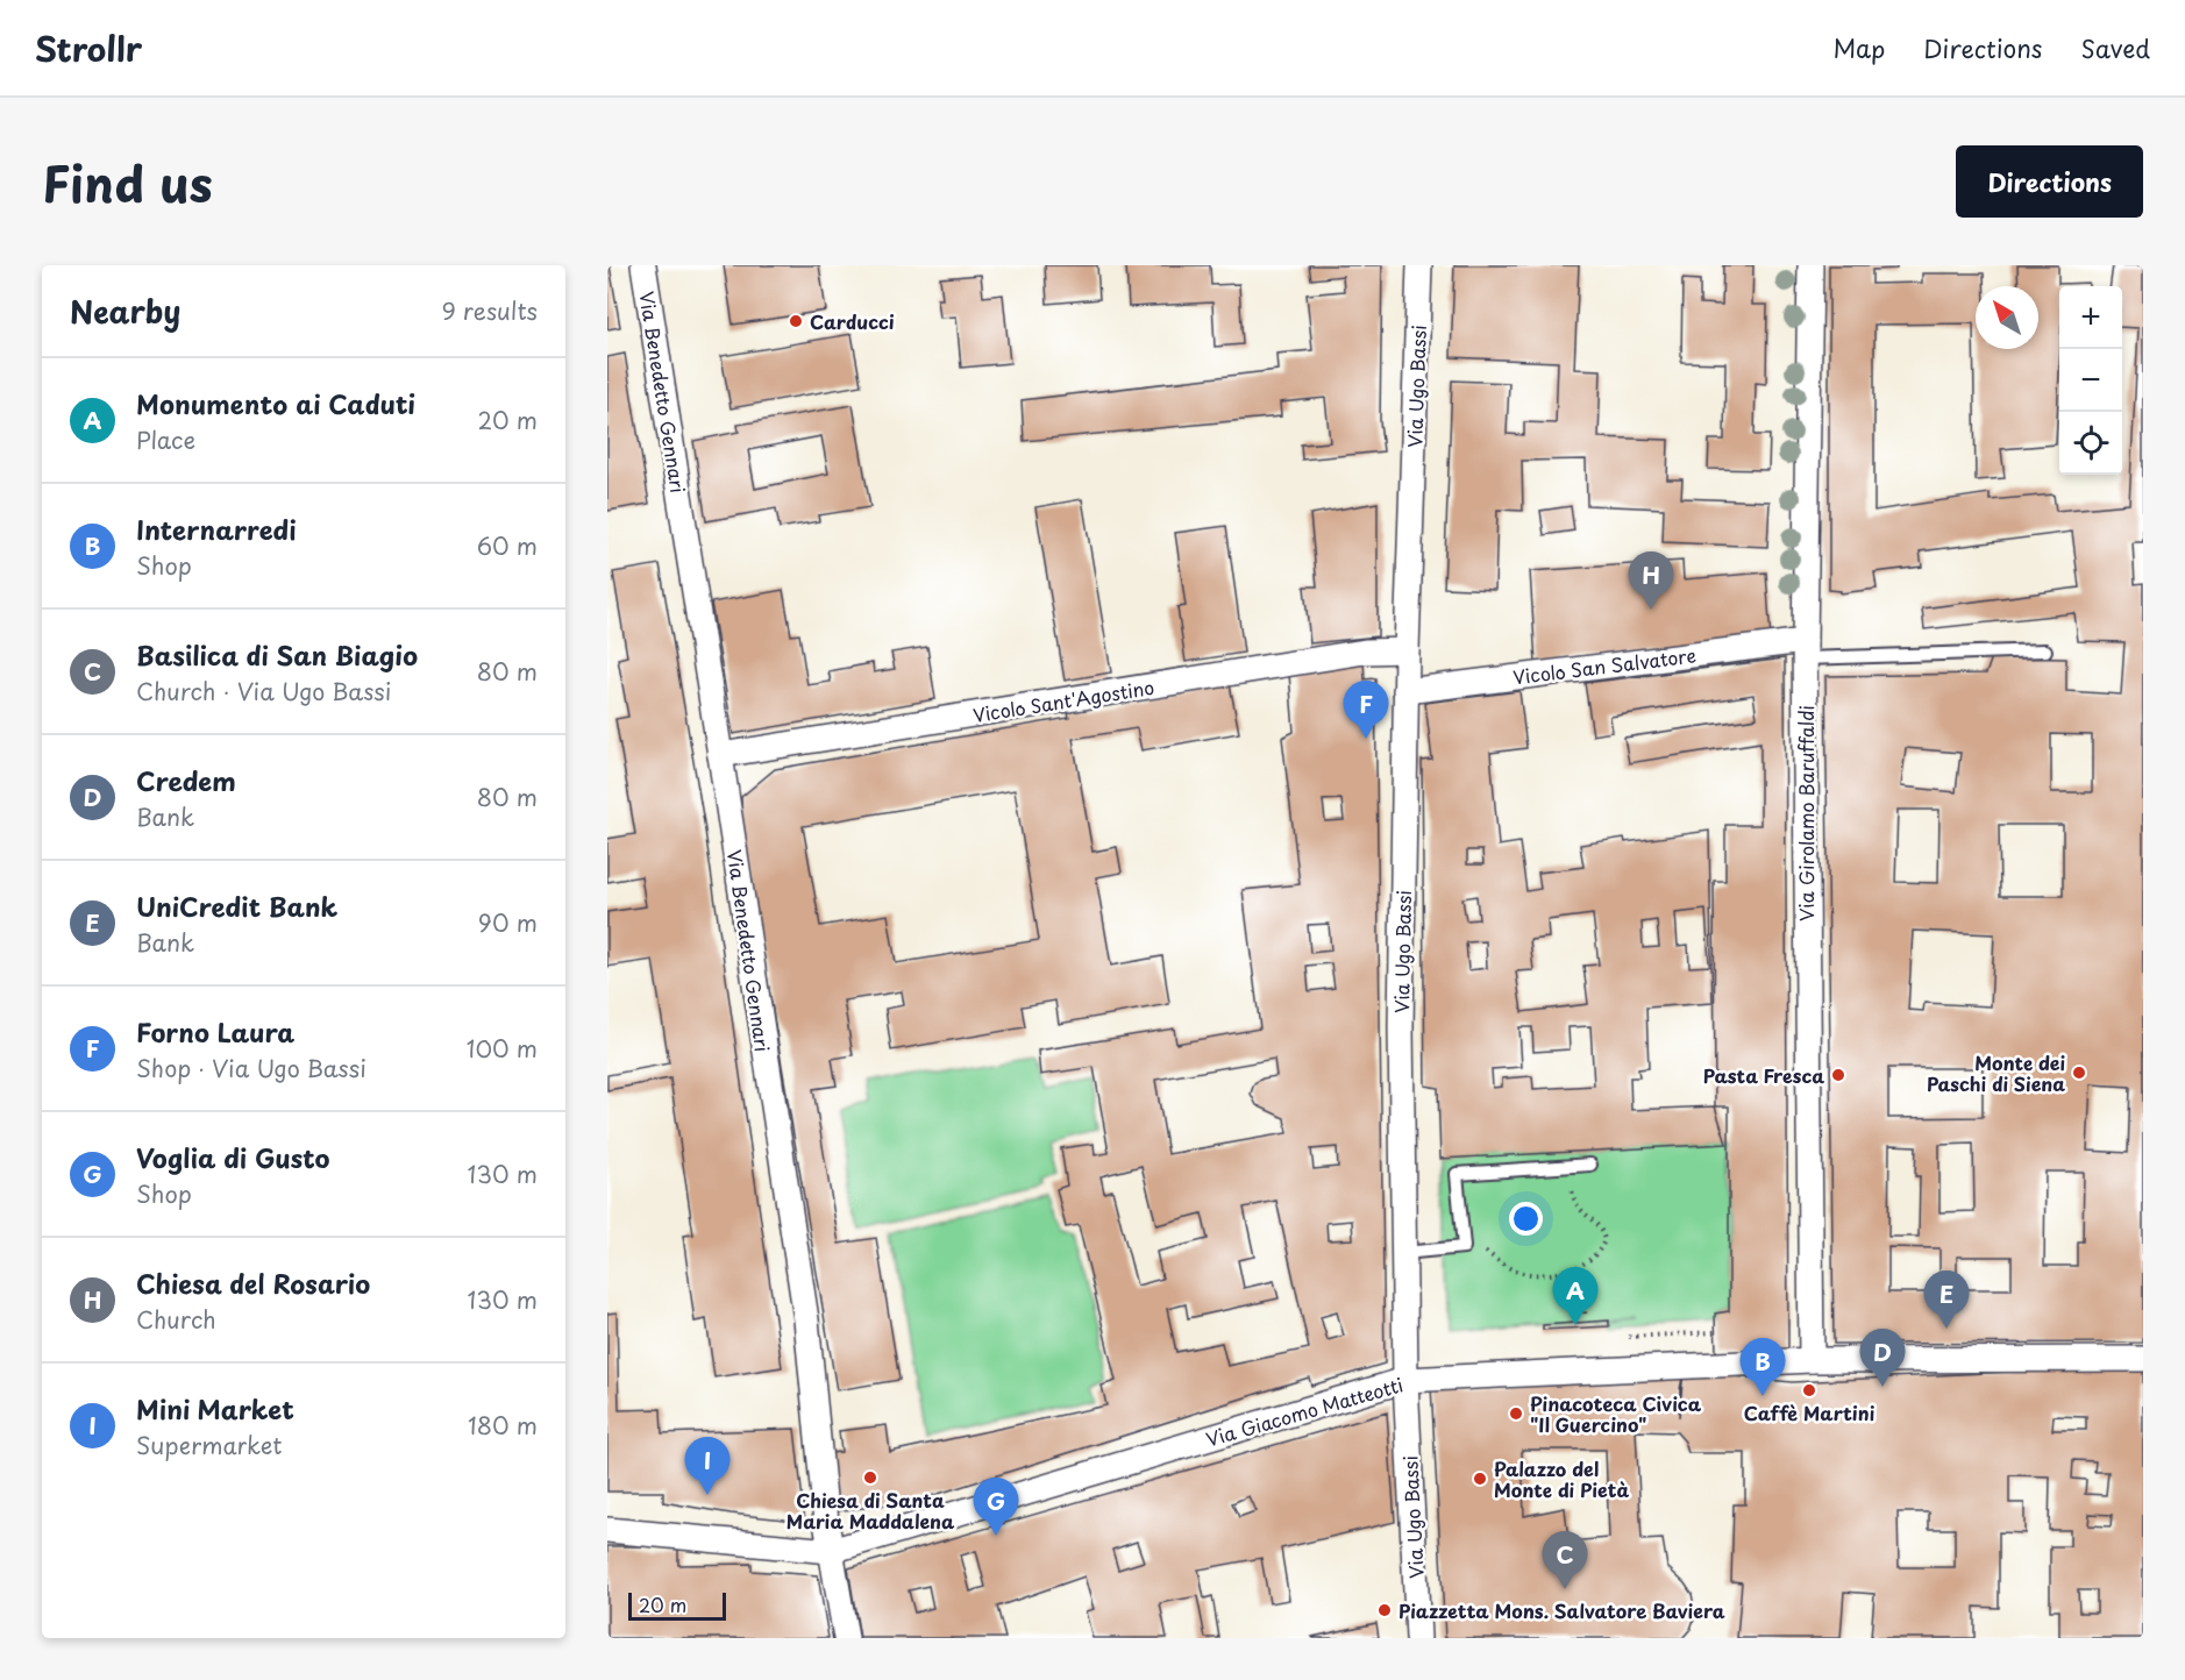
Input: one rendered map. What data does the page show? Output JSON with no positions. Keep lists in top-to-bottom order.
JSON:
{
  "streets": {
    "street": [
      "Via Ugo Bassi",
      "Via Benedetto Gennari",
      "Vicolo San Salvatore",
      "Vicolo Sant'Agostino",
      "Via Girolamo Baruffaldi",
      "Via Giacomo Matteotti"
    ]
  },
  "crossings": [
    ["Via Ugo Bassi", "Vicolo San Salvatore"],
    ["Via Ugo Bassi", "Vicolo Sant'Agostino"],
    ["Via Ugo Bassi", "Via Giacomo Matteotti"],
    ["Via Benedetto Gennari", "Vicolo Sant'Agostino"],
    ["Via Benedetto Gennari", "Via Giacomo Matteotti"],
    ["Vicolo San Salvatore", "Via Girolamo Baruffaldi"],
    ["Via Girolamo Baruffaldi", "Via Giacomo Matteotti"]
  ],
  "places": [
    "Carducci",
    "Monte dei Paschi di Siena",
    "Pasta Fresca",
    "Caffè Martini",
    "Pinacoteca Civica \"Il Guercino\"",
    "Chiesa di Santa Maria Maddalena",
    "Palazzo del Monte di Pietà",
    "Piazzetta Mons. Salvatore Baviera"
  ],
  "scale_bar": "20 m",
  "north": "top left",
  "page": {
    "header": "Strollr",
    "nav": ["Map", "Directions", "Saved"],
    "title": "Find us",
    "buttons": "Directions",
    "heading": ["Nearby", "9 results"],
    "map_buttons": ["+", "−"],
    "list": [
      {
        "mark": "A",
        "name": "Monumento ai Caduti",
        "note": "Place",
        "value": "20 m"
      },
      {
        "mark": "B",
        "name": "Internarredi",
        "note": "Shop",
        "value": "60 m"
      },
      {
        "mark": "C",
        "name": "Basilica di San Biagio",
        "note": "Church · Via Ugo Bassi",
        "value": "80 m"
      },
      {
        "mark": "D",
        "name": "Credem",
        "note": "Bank",
        "value": "80 m"
      },
      {
        "mark": "E",
        "name": "UniCredit Bank",
        "note": "Bank",
        "value": "90 m"
      },
      {
        "mark": "F",
        "name": "Forno Laura",
        "note": "Shop · Via Ugo Bassi",
        "value": "100 m"
      },
      {
        "mark": "G",
        "name": "Voglia di Gusto",
        "note": "Shop",
        "value": "130 m"
      },
      {
        "mark": "H",
        "name": "Chiesa del Rosario",
        "note": "Church",
        "value": "130 m"
      },
      {
        "mark": "I",
        "name": "Mini Market",
        "note": "Supermarket",
        "value": "180 m"
      }
    ],
    "pins": [
      "H",
      "F",
      "A",
      "E",
      "D",
      "B",
      "I",
      "G",
      "C"
    ],
    "scale": "20 m"
  }
}
